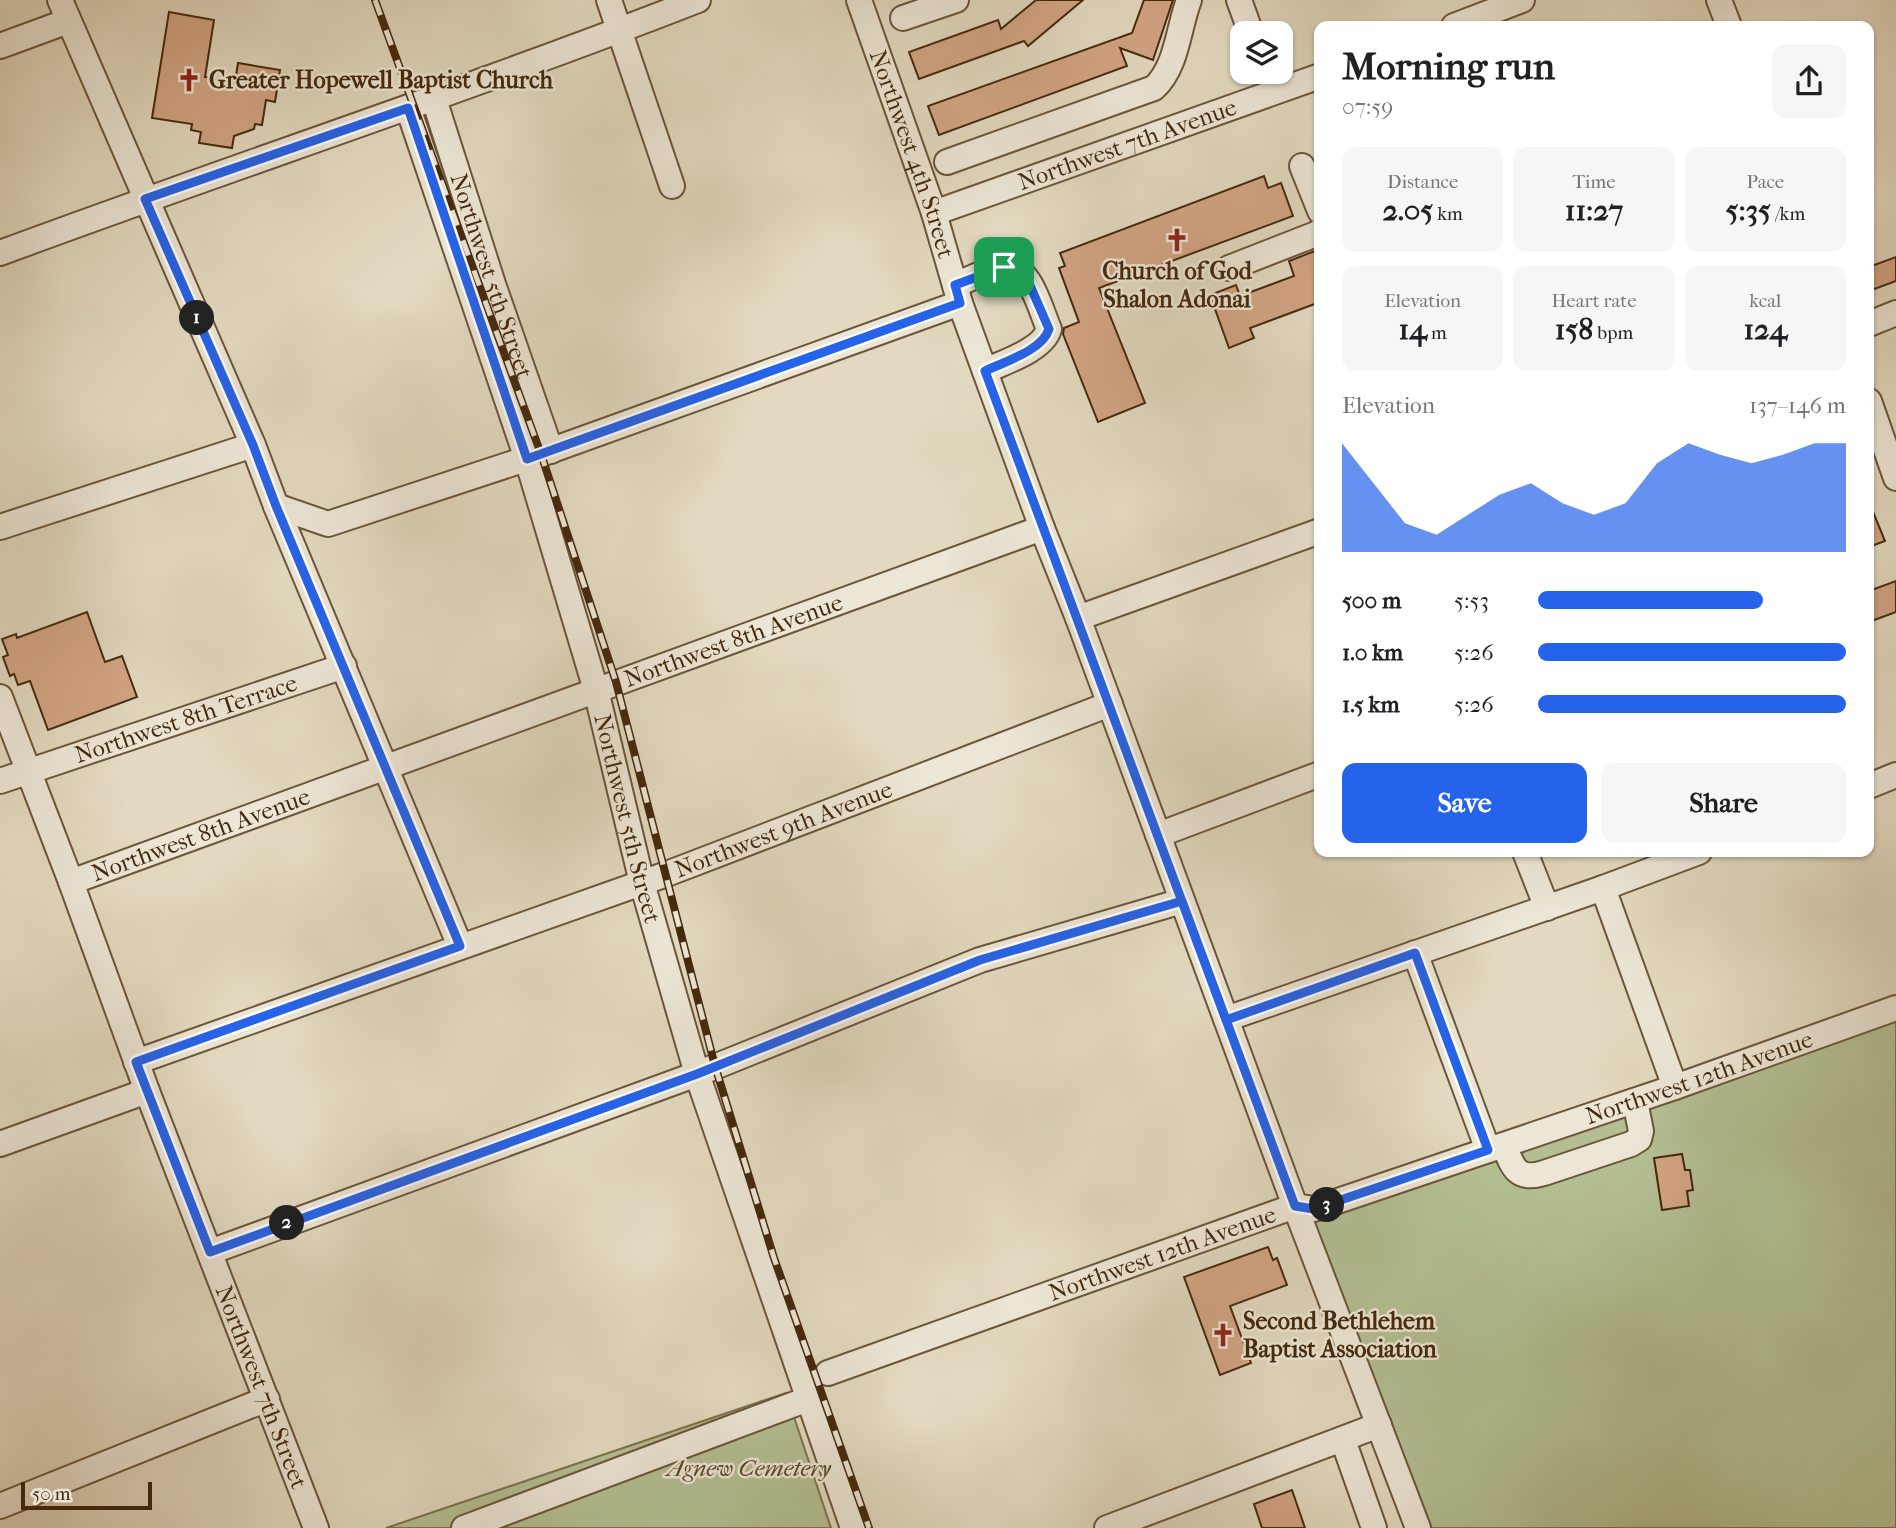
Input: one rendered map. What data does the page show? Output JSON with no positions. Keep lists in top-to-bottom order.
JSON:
{
  "streets": {
    "street": [
      "Northwest 7th Avenue",
      "Northwest 4th Street",
      "Northwest 5th Street",
      "Northwest 8th Avenue",
      "Northwest 8th Terrace",
      "Northwest 9th Avenue",
      "Northwest 12th Avenue",
      "Northwest 7th Street"
    ]
  },
  "crossings": [
    ["Northwest 7th Avenue", "Northwest 4th Street"],
    ["Northwest 4th Street", "Northwest 8th Avenue"],
    ["Northwest 4th Street", "Northwest 9th Avenue"],
    ["Northwest 4th Street", "Northwest 12th Avenue"],
    ["Northwest 5th Street", "Northwest 8th Avenue"],
    ["Northwest 5th Street", "Northwest 9th Avenue"],
    ["Northwest 8th Avenue", "Northwest 7th Street"],
    ["Northwest 8th Terrace", "Northwest 7th Street"],
    ["Northwest 9th Avenue", "Northwest 7th Street"]
  ],
  "parks": ["Agnew Cemetery"],
  "places": {
    "church": ["Greater Hopewell Baptist Church", "Church of God Shalon Adonai", "Second Bethlehem Baptist Association"]
  },
  "scale_bar": "50 m",
  "page": {
    "heading": ["Morning run", "07:59"],
    "stats": [
      ["Distance", "2.05 km"],
      ["Time", "11:27"],
      ["Pace", "5:35 /km"],
      ["Elevation", "14 m"],
      ["Heart rate", "158 bpm"],
      ["kcal", "124"]
    ],
    "pins": ["1", "3", "2"],
    "chart": ["Elevation", "137–146 m"],
    "list": [
      {
        "name": "500 m",
        "note": "5:53"
      },
      {
        "name": "1.0 km",
        "note": "5:26"
      },
      {
        "name": "1.5 km",
        "note": "5:26"
      }
    ],
    "buttons": ["Save", "Share"],
    "scale": "50 m"
  }
}
